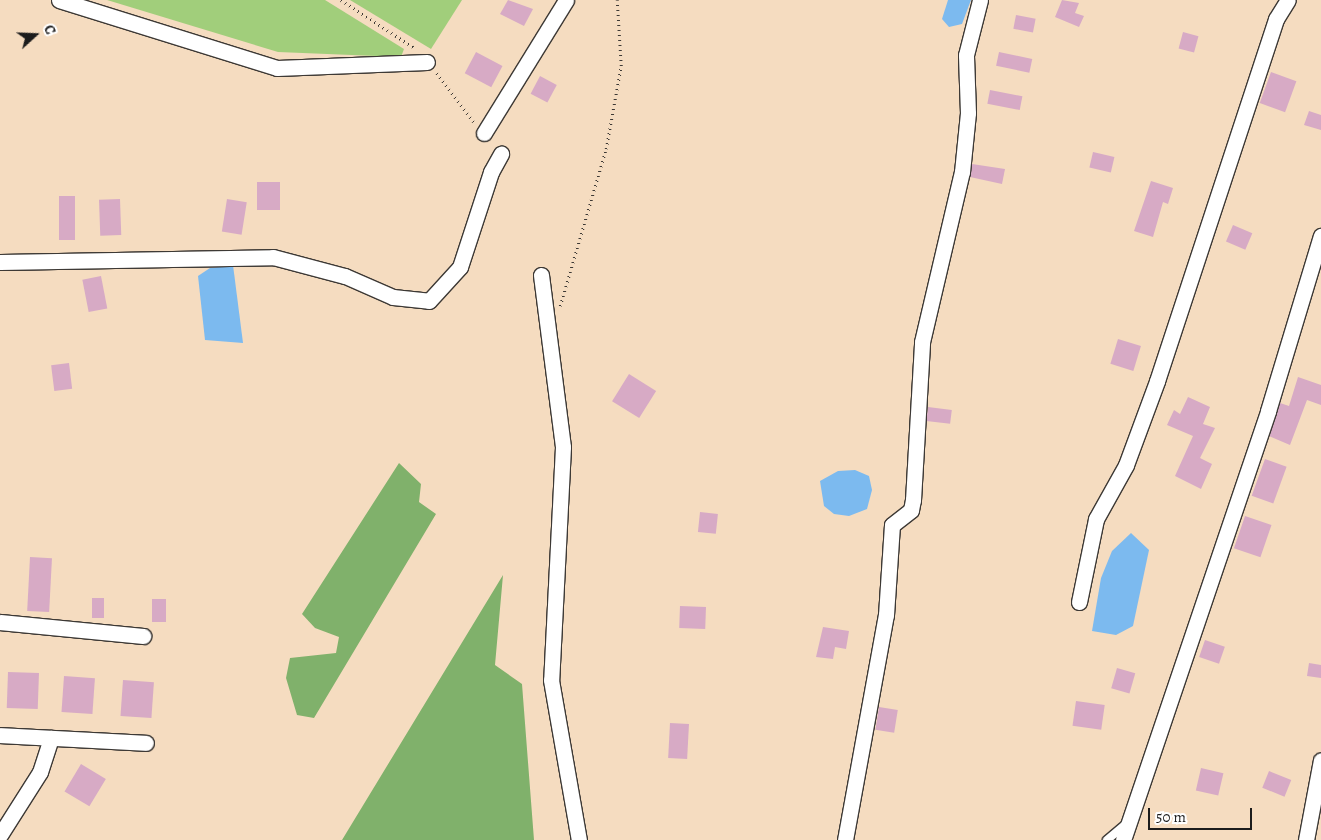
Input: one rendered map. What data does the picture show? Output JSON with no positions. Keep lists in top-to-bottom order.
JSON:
{
  "scale_bar": "50 m",
  "north": "right"
}
